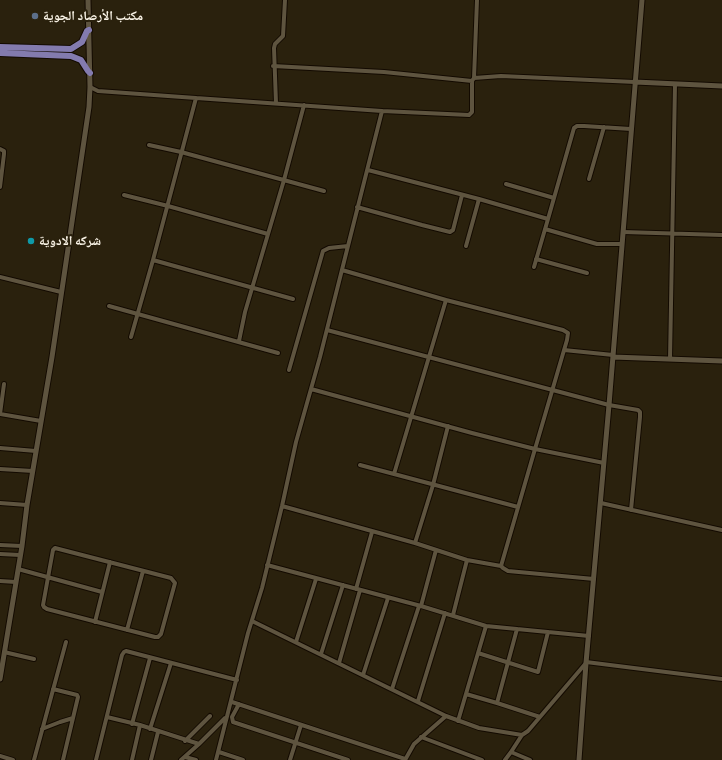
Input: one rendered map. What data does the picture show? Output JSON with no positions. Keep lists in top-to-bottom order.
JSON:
{
  "places": ["مكتب الأرصاد الجوية", "شركه الادوية"]
}
